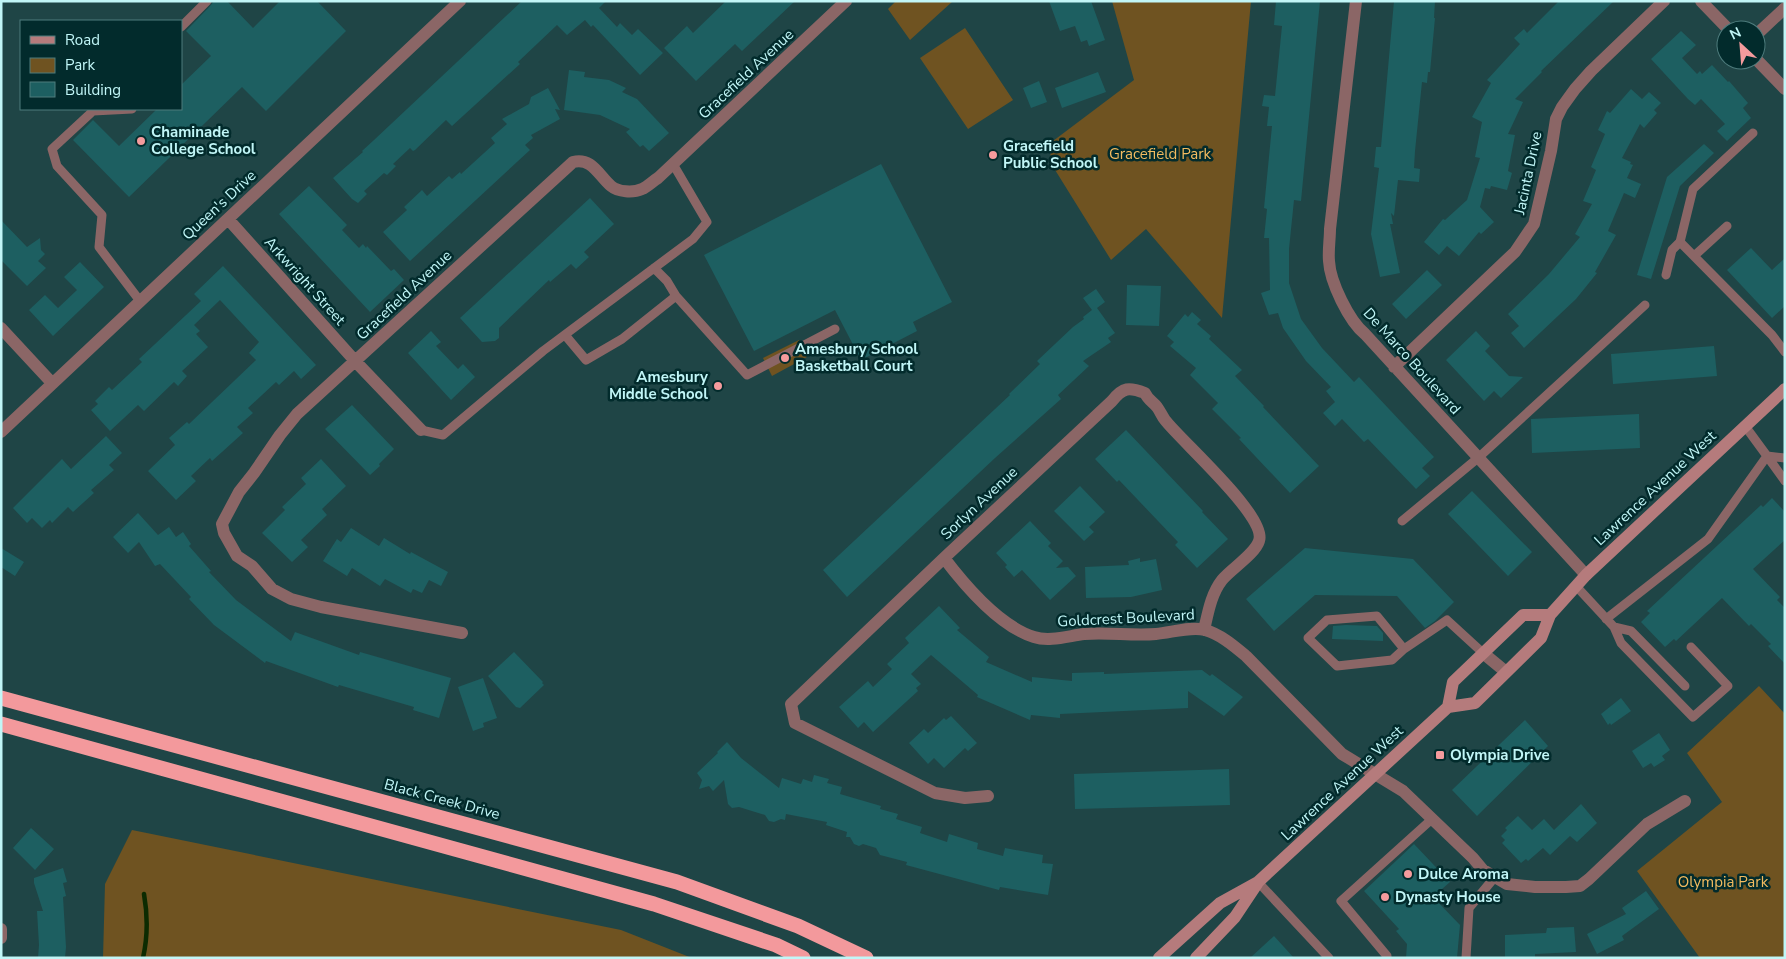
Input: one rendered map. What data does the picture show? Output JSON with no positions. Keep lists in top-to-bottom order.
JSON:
{
  "streets": {
    "highway": ["Black Creek Drive"],
    "main road": ["Lawrence Avenue West"],
    "street": [
      "Gracefield Avenue",
      "Jacinta Drive",
      "Queen's Drive",
      "Arkwright Street",
      "De Marco Boulevard",
      "Sorlyn Avenue",
      "Goldcrest Boulevard"
    ]
  },
  "crossings": [
    ["Gracefield Avenue", "Arkwright Street"],
    ["Jacinta Drive", "De Marco Boulevard"],
    ["Queen's Drive", "Arkwright Street"],
    ["De Marco Boulevard", "Lawrence Avenue West"],
    ["Lawrence Avenue West", "Goldcrest Boulevard"],
    ["Sorlyn Avenue", "Goldcrest Boulevard"]
  ],
  "parks": ["Gracefield Park", "Olympia Park"],
  "places": {
    "other": [
      "Chaminade College School",
      "Gracefield Public School",
      "Amesbury School Basketball Court",
      "Amesbury Middle School",
      "Dulce Aroma",
      "Dynasty House"
    ],
    "transit": ["Olympia Drive"]
  },
  "legend": ["Road", "Park", "Building"],
  "north": "top left"
}
